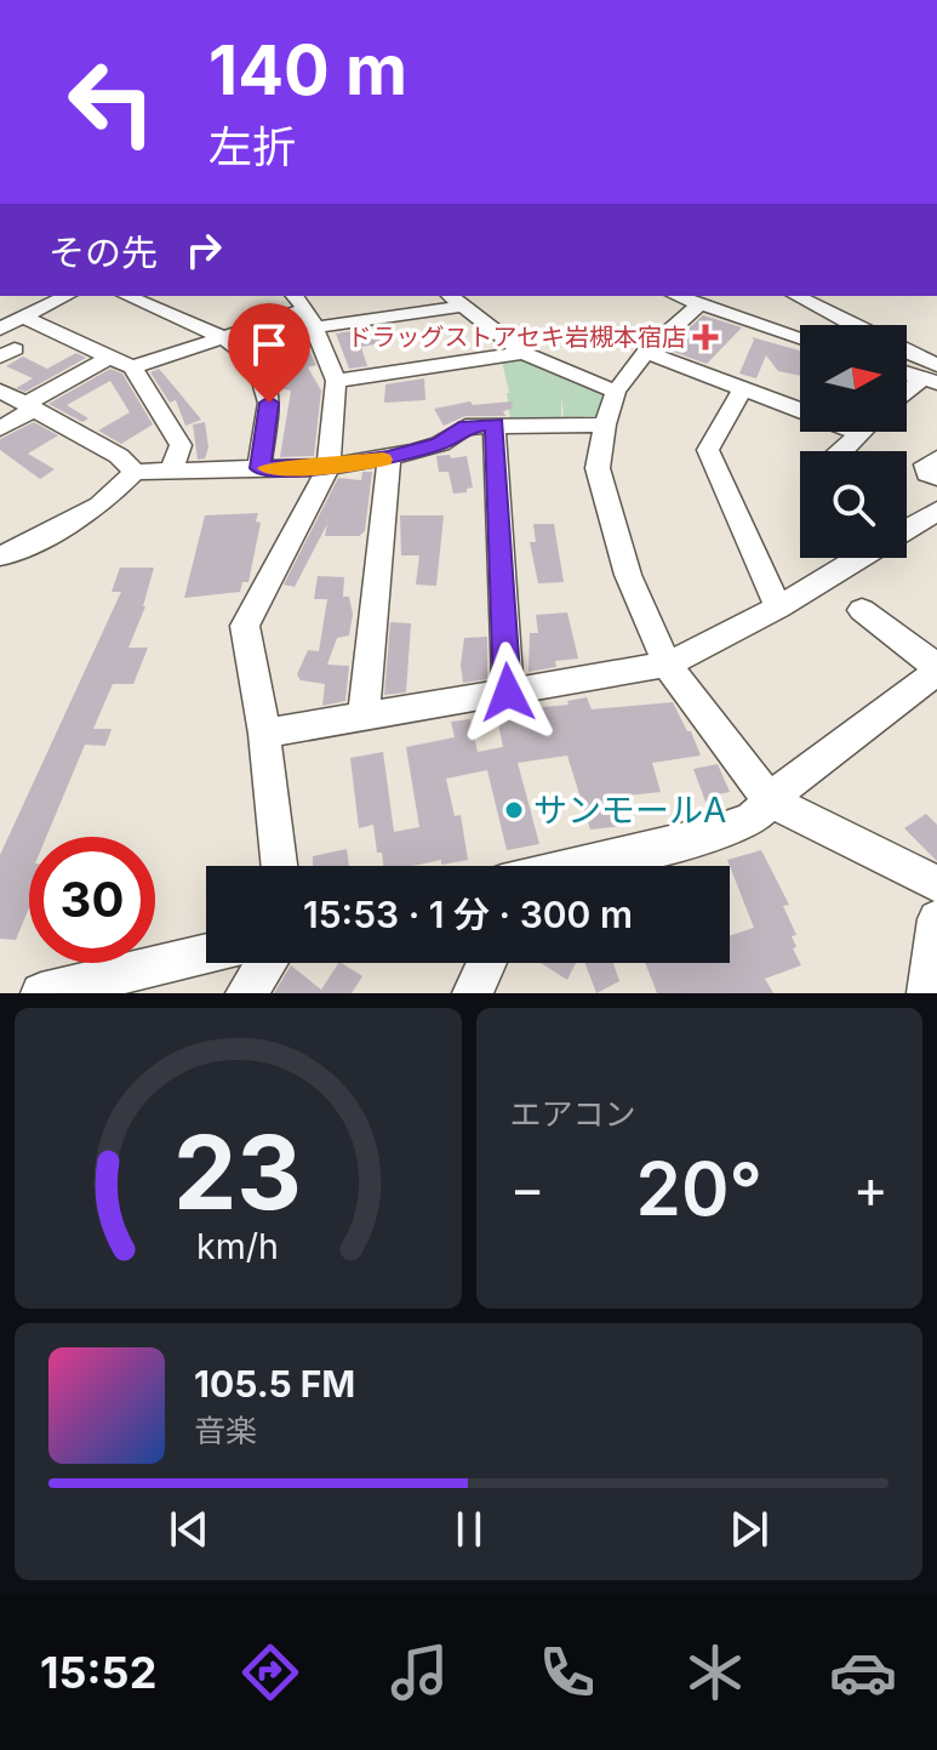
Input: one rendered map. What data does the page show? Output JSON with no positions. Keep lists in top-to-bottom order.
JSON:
{
  "places": {
    "health": ["ドラッグストアセキ岩槻本宿店"],
    "other": ["サンモールA"]
  },
  "north": "right",
  "page": {
    "turn": ["140 m", "左折"],
    "then": "その先",
    "limit": "30",
    "trip": "15:53 · 1 分 · 300 m",
    "tile": "エアコン",
    "heat": ["−", "20°", "+"],
    "song": ["105.5 FM", "音楽"],
    "tabs": "15:52",
    "gauge": ["23", "km/h"]
  }
}
